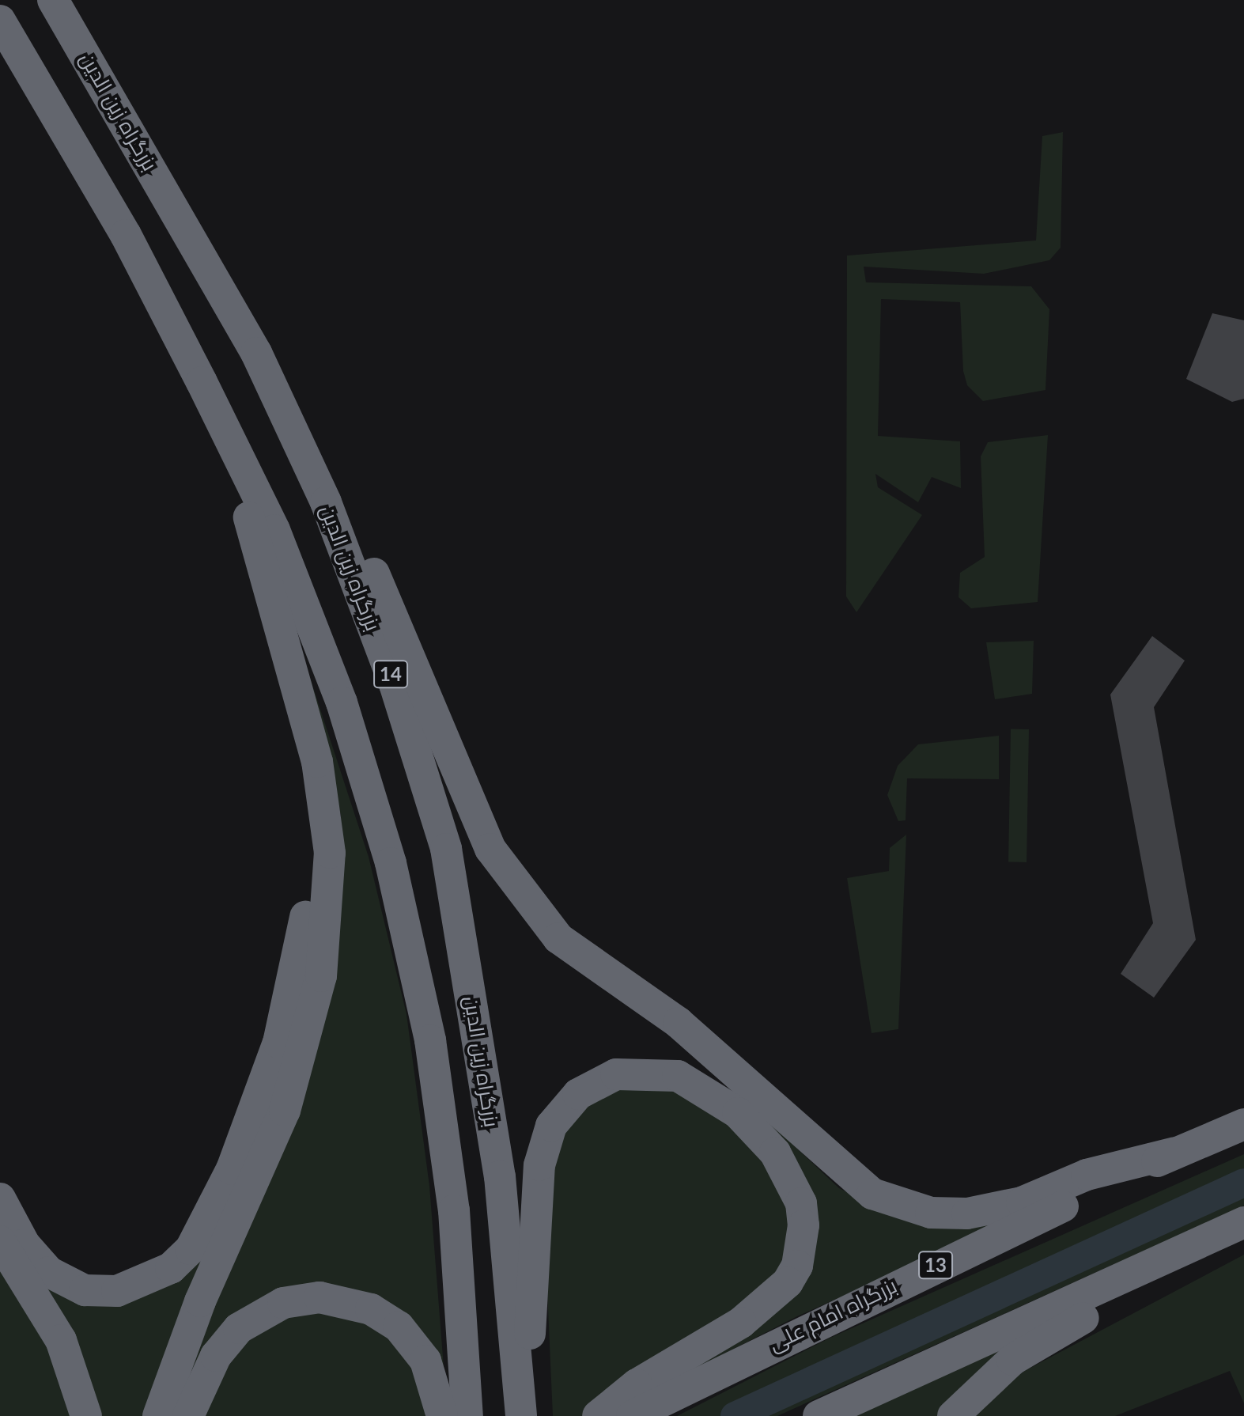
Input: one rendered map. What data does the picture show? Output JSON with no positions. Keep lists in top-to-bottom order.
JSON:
{
  "streets": {
    "highway": [
      "بزرگراه زین الدین",
      "14",
      "13",
      "بزرگراه امام علی"
    ]
  }
}
